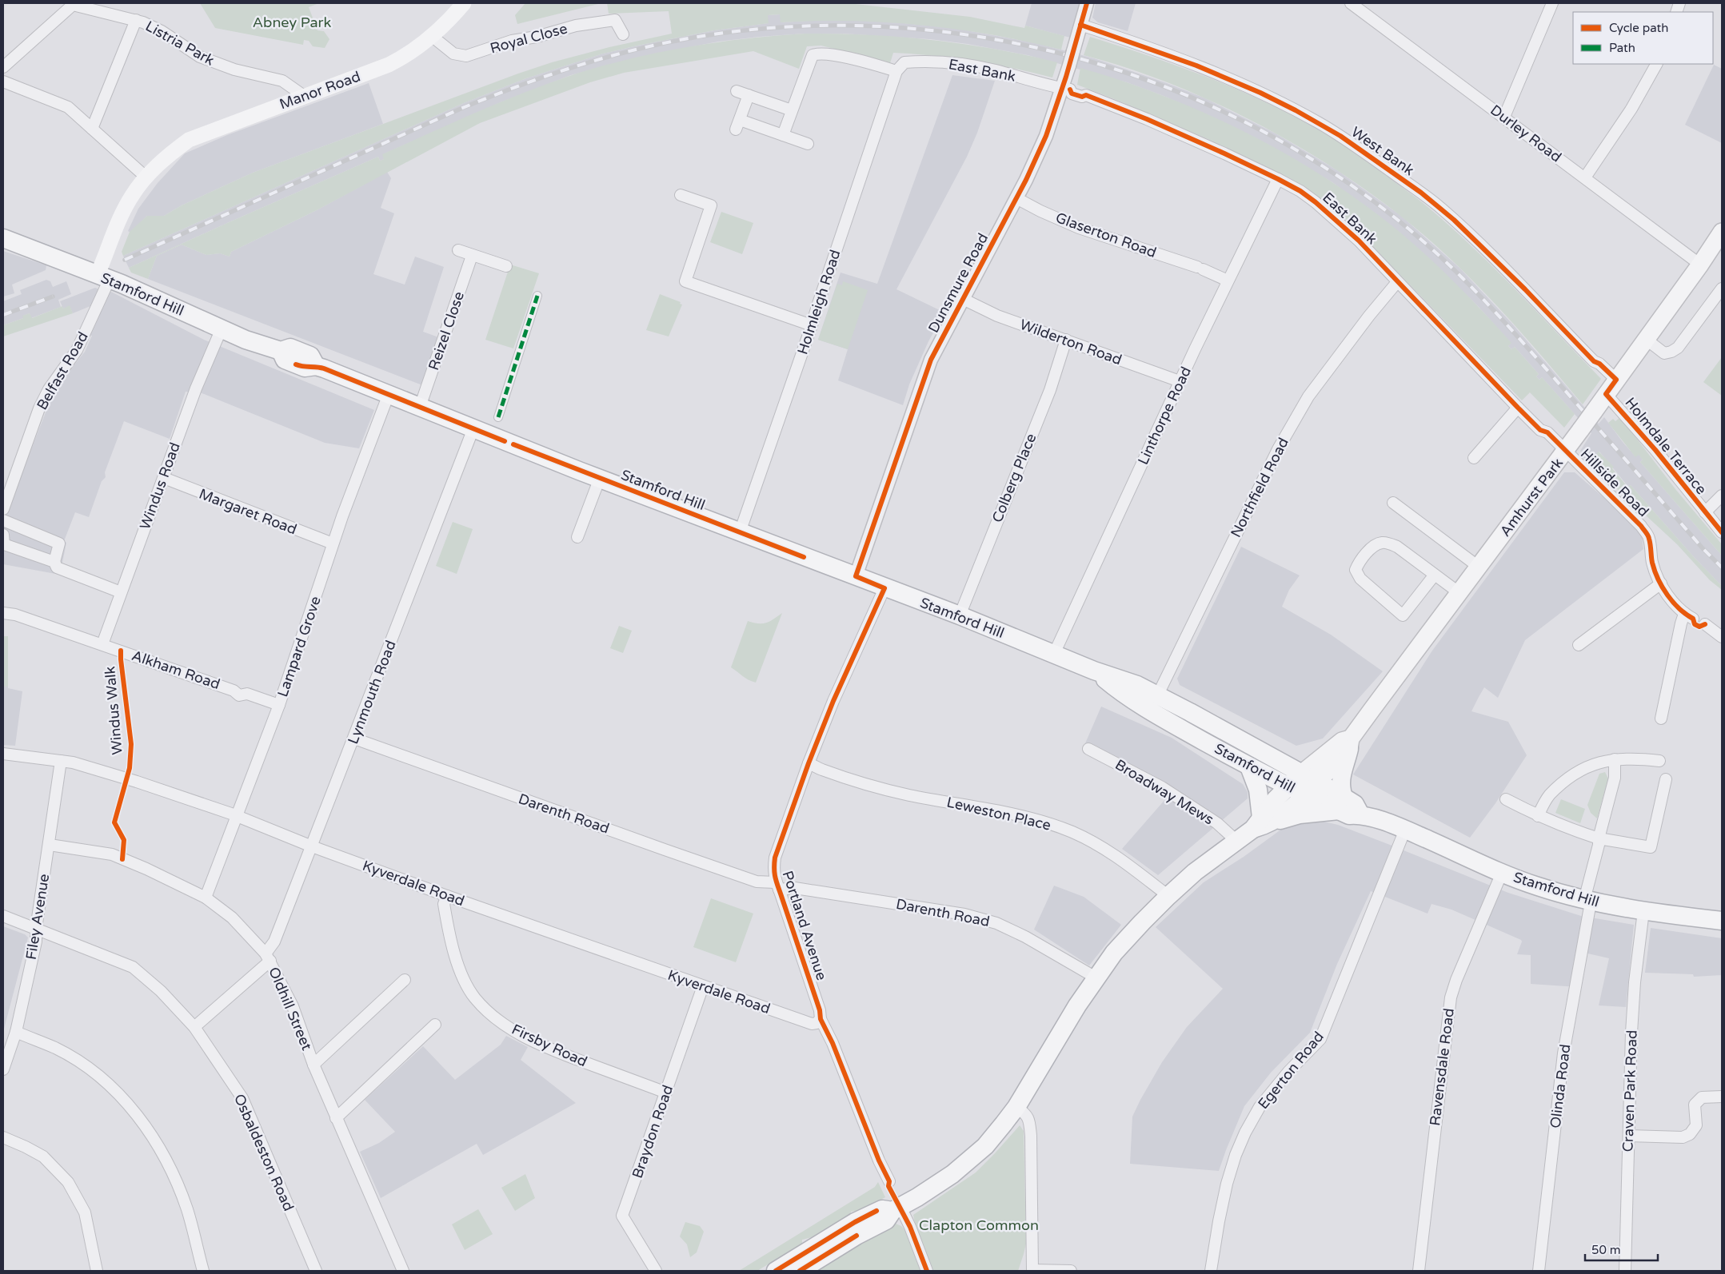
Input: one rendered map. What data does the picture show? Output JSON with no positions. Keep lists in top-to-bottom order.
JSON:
{
  "streets": {
    "highway": ["Stamford Hill"],
    "main road": ["Manor Road", "Amhurst Park"],
    "street": [
      "Royal Close",
      "Listria Park",
      "East Bank",
      "Durley Road",
      "West Bank",
      "Glaserton Road",
      "Dunsmure Road",
      "Holmleigh Road",
      "Reizel Close",
      "Wilderton Road",
      "Belfast Road",
      "Linthorpe Road",
      "Holmdale Terrace",
      "Colberg Place",
      "Hillside Road",
      "Windus Road",
      "Northfield Road",
      "Margaret Road",
      "Lampard Grove",
      "Alkham Road",
      "Lynmouth Road",
      "Broadway Mews",
      "Darenth Road",
      "Leweston Place",
      "Kyverdale Road",
      "Filey Avenue",
      "Portland Avenue",
      "Oldhill Street",
      "Firsby Road",
      "Ravensdale Road",
      "Egerton Road",
      "Olinda Road",
      "Craven Park Road",
      "Braydon Road",
      "Osbaldeston Road"
    ],
    "cycle path": ["Windus Walk"]
  },
  "crossings": [
    ["Royal Close", "Manor Road"],
    ["Listria Park", "Manor Road"],
    ["East Bank", "Dunsmure Road"],
    ["East Bank", "Holmleigh Road"],
    ["East Bank", "Linthorpe Road"],
    ["East Bank", "Hillside Road"],
    ["East Bank", "Northfield Road"],
    ["East Bank", "Amhurst Park"],
    ["Manor Road", "Stamford Hill"],
    ["Manor Road", "Belfast Road"],
    ["Durley Road", "Amhurst Park"],
    ["West Bank", "Dunsmure Road"],
    ["West Bank", "Amhurst Park"],
    ["Glaserton Road", "Dunsmure Road"],
    ["Glaserton Road", "Linthorpe Road"],
    ["Dunsmure Road", "Stamford Hill"],
    ["Dunsmure Road", "Wilderton Road"],
    ["Stamford Hill", "Holmleigh Road"],
    ["Stamford Hill", "Reizel Close"],
    ["Stamford Hill", "Belfast Road"],
    ["Stamford Hill", "Linthorpe Road"],
    ["Stamford Hill", "Colberg Place"],
    ["Stamford Hill", "Windus Road"],
    ["Stamford Hill", "Northfield Road"],
    ["Stamford Hill", "Amhurst Park"],
    ["Stamford Hill", "Lampard Grove"],
    ["Stamford Hill", "Lynmouth Road"],
    ["Stamford Hill", "Portland Avenue"],
    ["Stamford Hill", "Ravensdale Road"],
    ["Stamford Hill", "Egerton Road"],
    ["Stamford Hill", "Olinda Road"],
    ["Stamford Hill", "Craven Park Road"],
    ["Wilderton Road", "Linthorpe Road"],
    ["Wilderton Road", "Colberg Place"],
    ["Holmdale Terrace", "Amhurst Park"],
    ["Hillside Road", "Amhurst Park"],
    ["Windus Road", "Margaret Road"],
    ["Windus Road", "Alkham Road"],
    ["Margaret Road", "Lampard Grove"],
    ["Lampard Grove", "Alkham Road"],
    ["Lampard Grove", "Kyverdale Road"],
    ["Lampard Grove", "Oldhill Street"],
    ["Lynmouth Road", "Darenth Road"],
    ["Lynmouth Road", "Kyverdale Road"],
    ["Lynmouth Road", "Oldhill Street"],
    ["Lynmouth Road", "Osbaldeston Road"],
    ["Darenth Road", "Portland Avenue"],
    ["Leweston Place", "Portland Avenue"],
    ["Kyverdale Road", "Filey Avenue"],
    ["Kyverdale Road", "Portland Avenue"],
    ["Kyverdale Road", "Firsby Road"],
    ["Kyverdale Road", "Braydon Road"],
    ["Filey Avenue", "Oldhill Street"],
    ["Filey Avenue", "Osbaldeston Road"],
    ["Firsby Road", "Braydon Road"]
  ],
  "parks": ["Abney Park", "Clapton Common"],
  "legend": ["Cycle path", "Path"],
  "scale_bar": "50 m"
}
